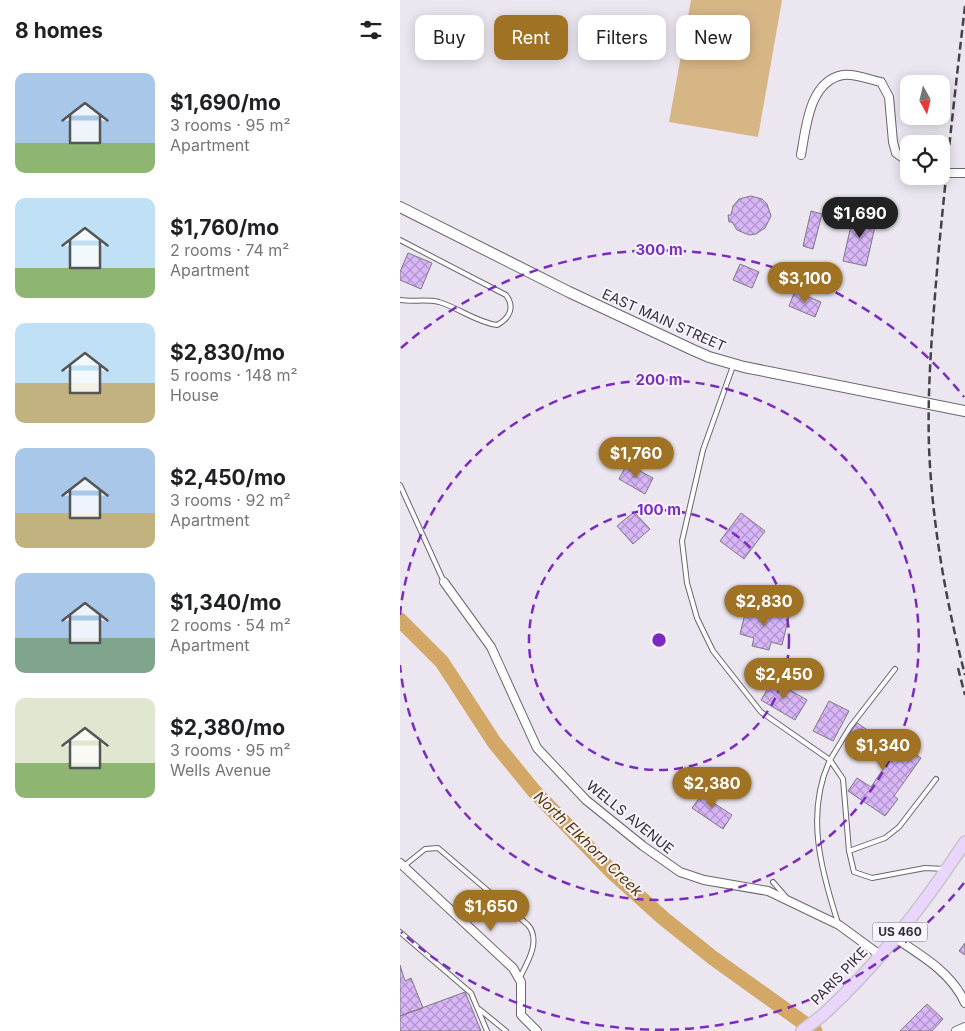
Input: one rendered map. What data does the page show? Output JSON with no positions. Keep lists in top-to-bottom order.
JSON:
{
  "streets": {
    "main road": ["US 460", "PARIS PIKE"],
    "street": ["EAST MAIN STREET", "WELLS AVENUE"]
  },
  "crossings": [
    ["WELLS AVENUE", "PARIS PIKE"]
  ],
  "water": ["North Elkhorn Creek"],
  "north": "bottom",
  "page": {
    "heading": "8 homes",
    "chip": [
      "Buy",
      "Rent",
      "Filters",
      "New"
    ],
    "list": [
      {
        "name": "$1,690/mo",
        "note": "3 rooms · 95 m² · Apartment"
      },
      {
        "name": "$1,760/mo",
        "note": "2 rooms · 74 m² · Apartment"
      },
      {
        "name": "$2,830/mo",
        "note": "5 rooms · 148 m² · House"
      },
      {
        "name": "$2,450/mo",
        "note": "3 rooms · 92 m² · Apartment"
      },
      {
        "name": "$1,340/mo",
        "note": "2 rooms · 54 m² · Apartment"
      },
      {
        "name": "$2,380/mo",
        "note": "3 rooms · 95 m² · Wells Avenue"
      }
    ],
    "price": [
      "$1,690",
      "$3,100",
      "$1,760",
      "$2,830",
      "$2,450",
      "$1,340",
      "$2,380",
      "$1,650"
    ]
  },
  "rings": ["300 m", "200 m", "100 m"]
}
